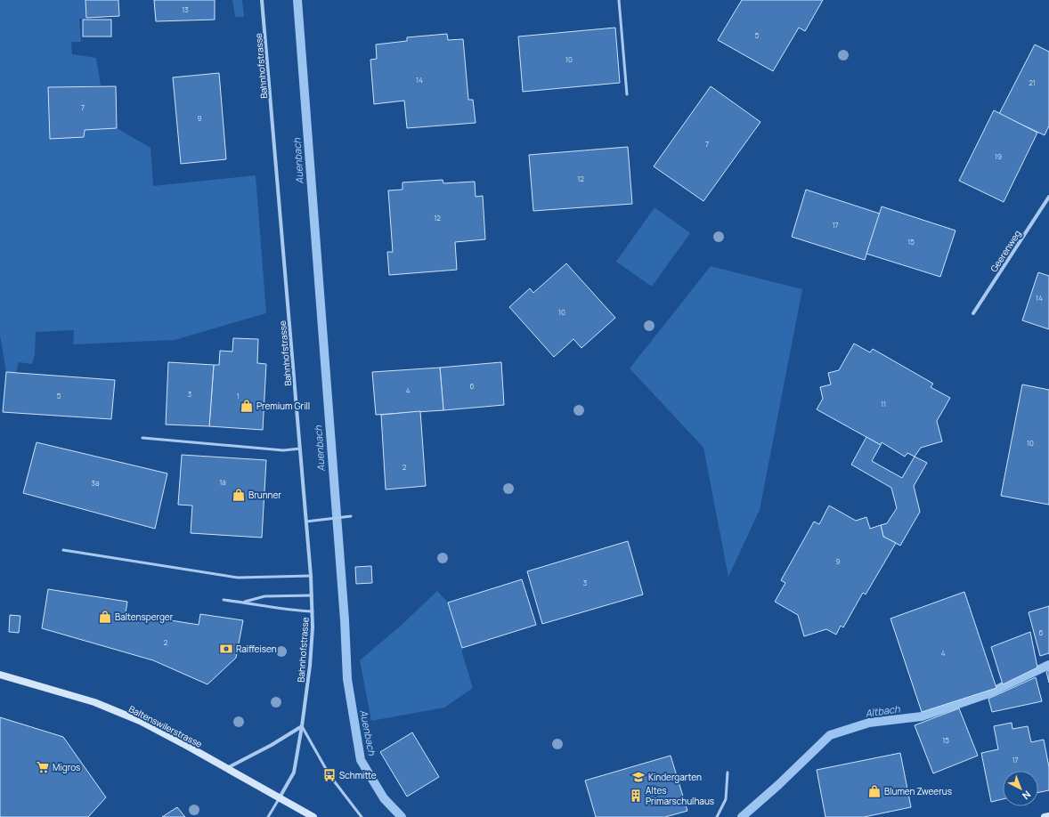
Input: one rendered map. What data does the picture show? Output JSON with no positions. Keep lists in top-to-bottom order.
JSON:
{
  "streets": {
    "main road": ["Baltenswilerstrasse"],
    "street": ["Bahnhofstrasse", "Geerenweg"]
  },
  "crossings": [
    ["Bahnhofstrasse", "Baltenswilerstrasse"]
  ],
  "water": ["Auenbach", "Altbach"],
  "places": {
    "shop": [
      "Premium Grill",
      "Brunner",
      "Baltensperger",
      "Blumen Zweerus"
    ],
    "bank": ["Raiffeisen"],
    "supermarket": ["Migros"],
    "bus stop": ["Schmitte"],
    "school or university": ["Kindergarten"],
    "building": ["Altes Primarschulhaus"]
  },
  "house_numbers": [
    "13",
    "5",
    "10",
    "14",
    "21",
    "7",
    "9",
    "7",
    "19",
    "12",
    "12",
    "17",
    "15",
    "14",
    "10",
    "6",
    "4",
    "3",
    "5",
    "1",
    "11",
    "10",
    "2",
    "1a",
    "3a",
    "9",
    "3",
    "6",
    "2",
    "4",
    "15",
    "17"
  ],
  "north": "bottom right"
}
